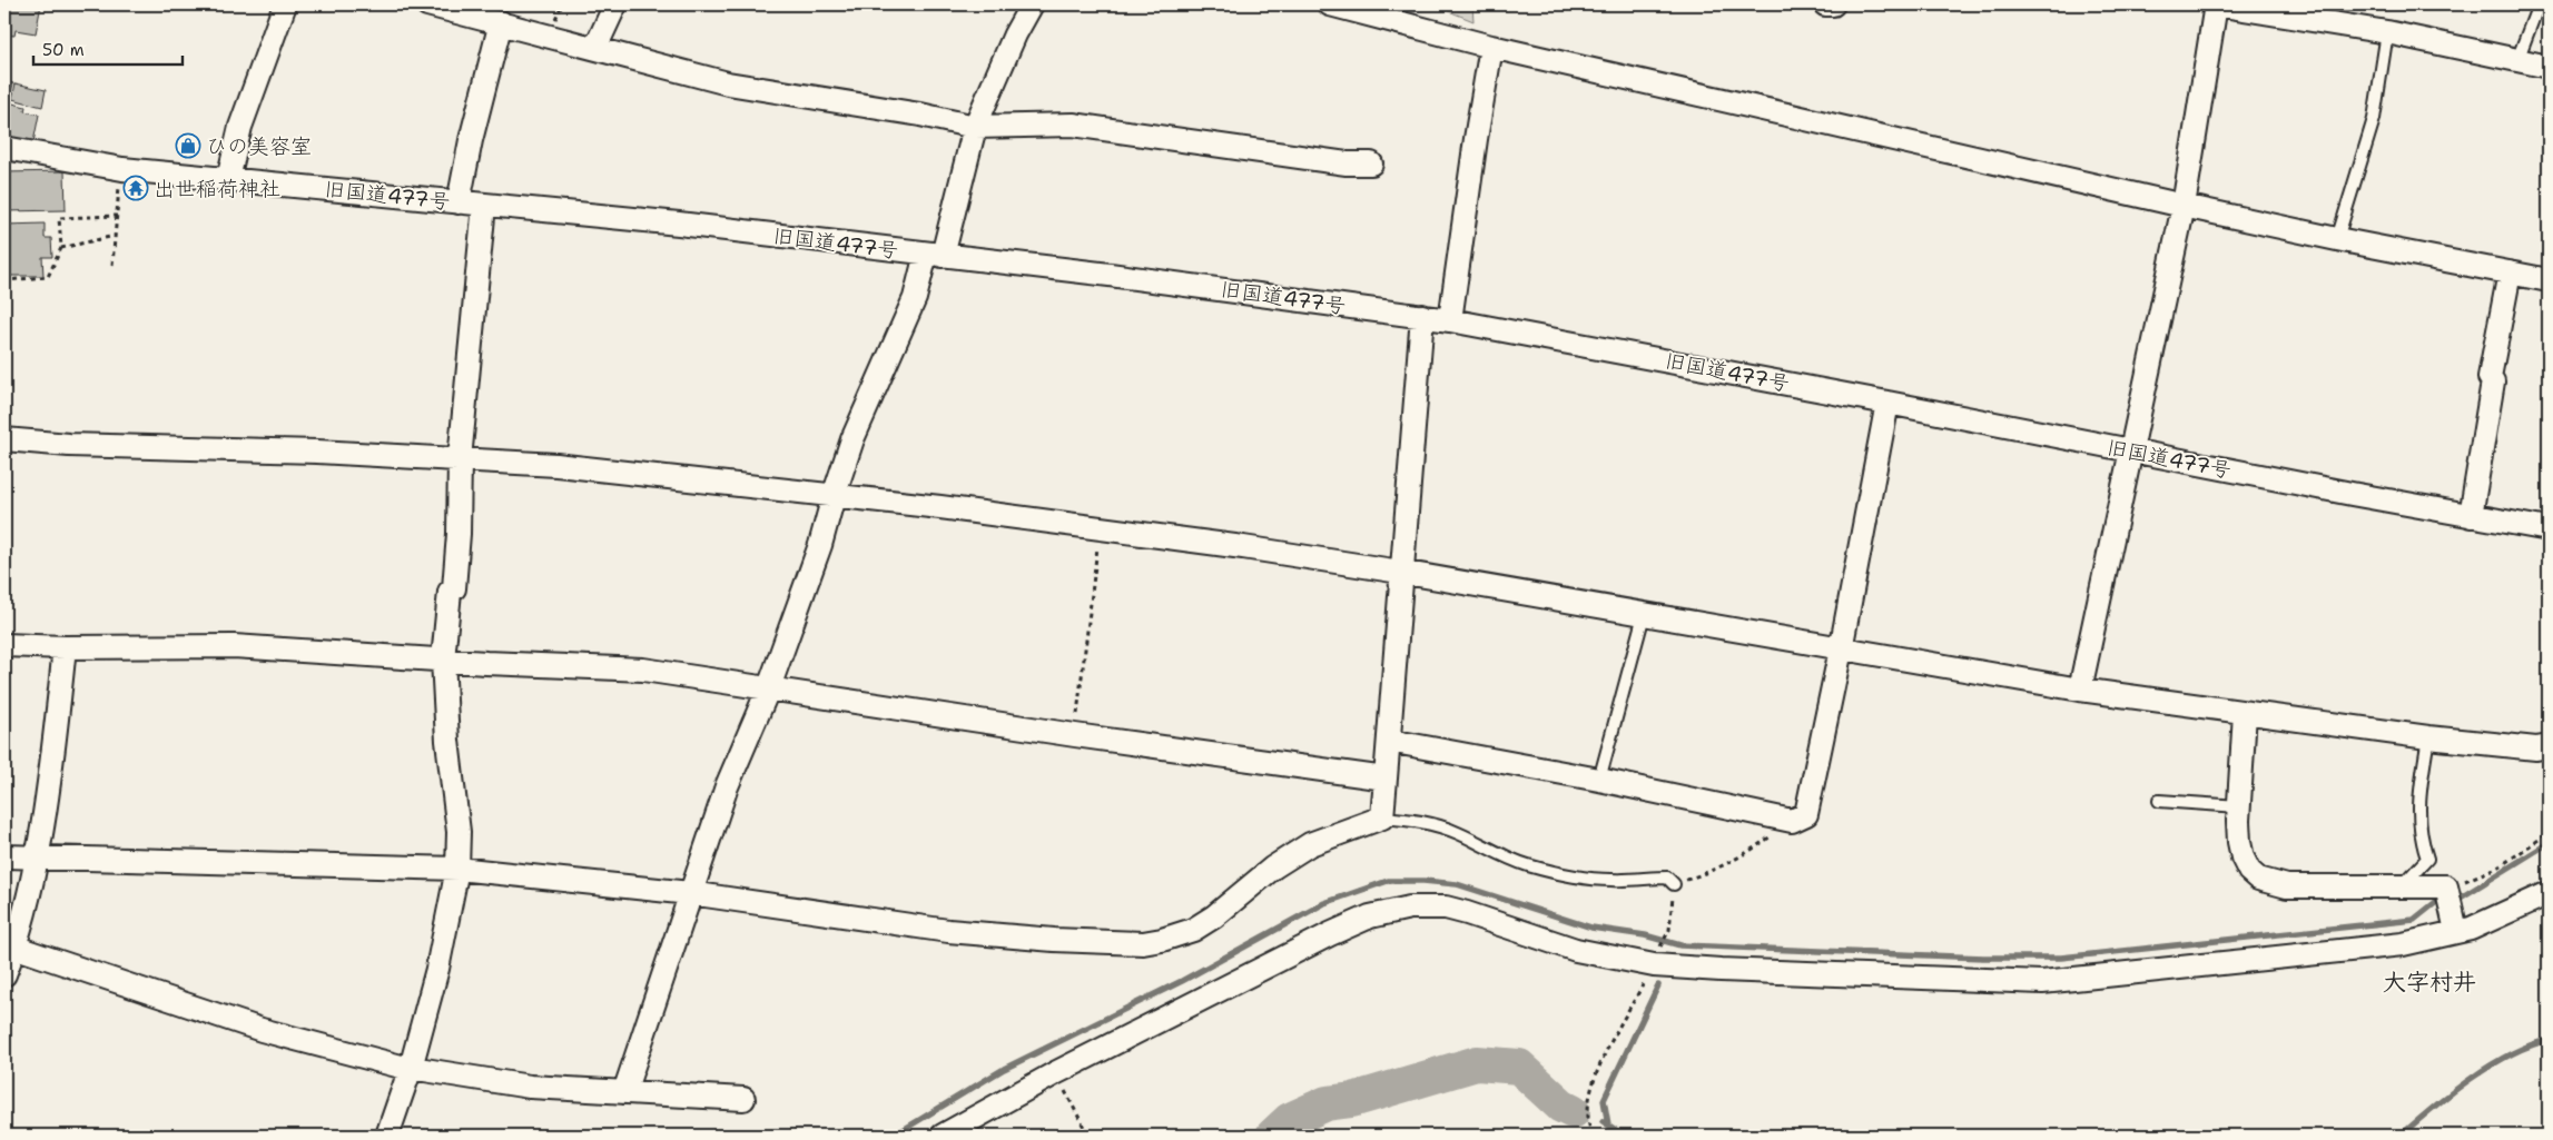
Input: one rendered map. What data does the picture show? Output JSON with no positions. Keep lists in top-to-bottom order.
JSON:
{
  "streets": {
    "street": ["旧国道477号"]
  },
  "districts": ["大字村井"],
  "places": {
    "shop": ["ひの美容室"],
    "temple": ["出世稲荷神社"]
  },
  "scale_bar": "50 m"
}
